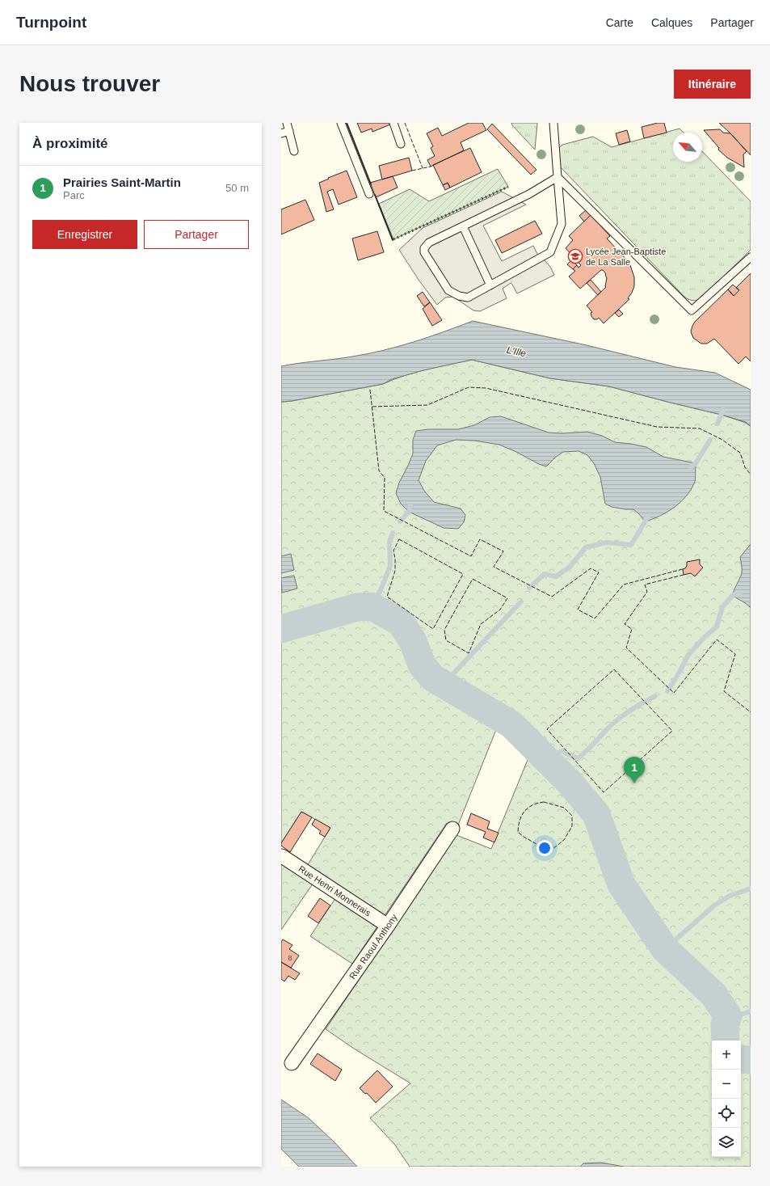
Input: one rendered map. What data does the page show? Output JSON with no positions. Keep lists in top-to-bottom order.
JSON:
{
  "streets": {
    "street": ["Rue Henri Monnerais", "Rue Raoul Anthony"]
  },
  "crossings": [
    ["Rue Henri Monnerais", "Rue Raoul Anthony"]
  ],
  "water": ["L'Ille"],
  "places": {
    "school or university": ["Lycée Jean-Baptiste de La Salle"]
  },
  "house_numbers": ["8"],
  "north": "top left",
  "page": {
    "header": "Turnpoint",
    "nav": ["Carte", "Calques", "Partager"],
    "buttons": [
      "Itinéraire",
      ["Enregistrer", "Partager"]
    ],
    "title": "Nous trouver",
    "heading": "À proximité",
    "list": [
      {
        "mark": "1",
        "name": "Prairies Saint-Martin",
        "note": "Parc",
        "value": "50 m"
      }
    ],
    "pins": "1",
    "map_buttons": ["+", "−"]
  }
}
